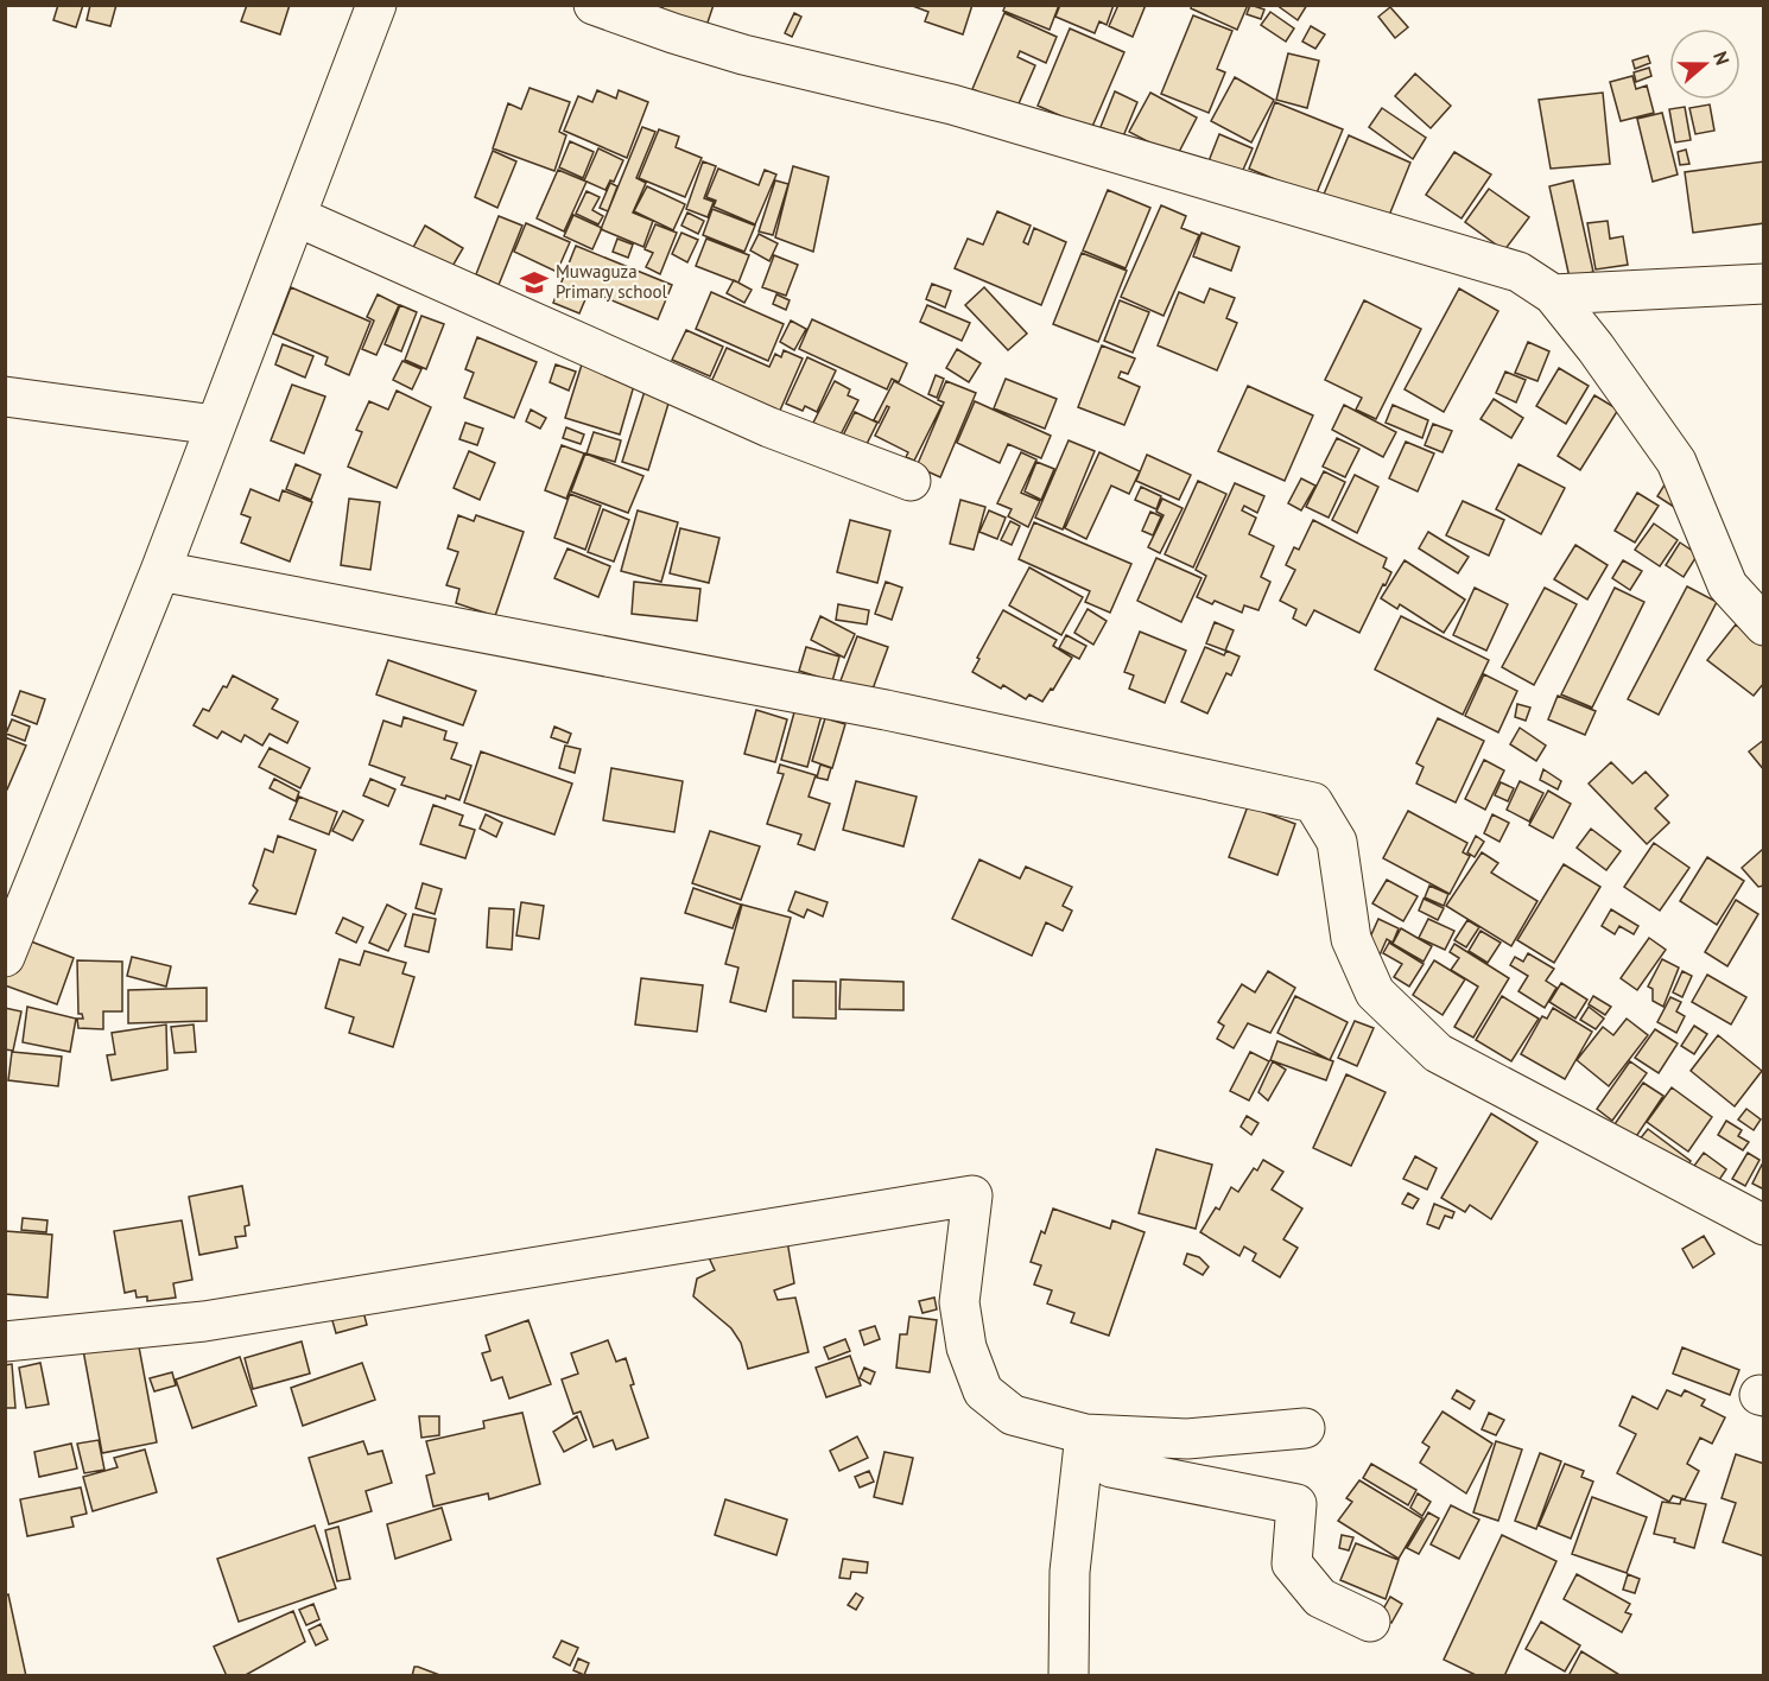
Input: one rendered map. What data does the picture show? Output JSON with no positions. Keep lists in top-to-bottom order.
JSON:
{
  "places": {
    "school or university": ["Muwaguza Primary school"]
  },
  "north": "right"
}
